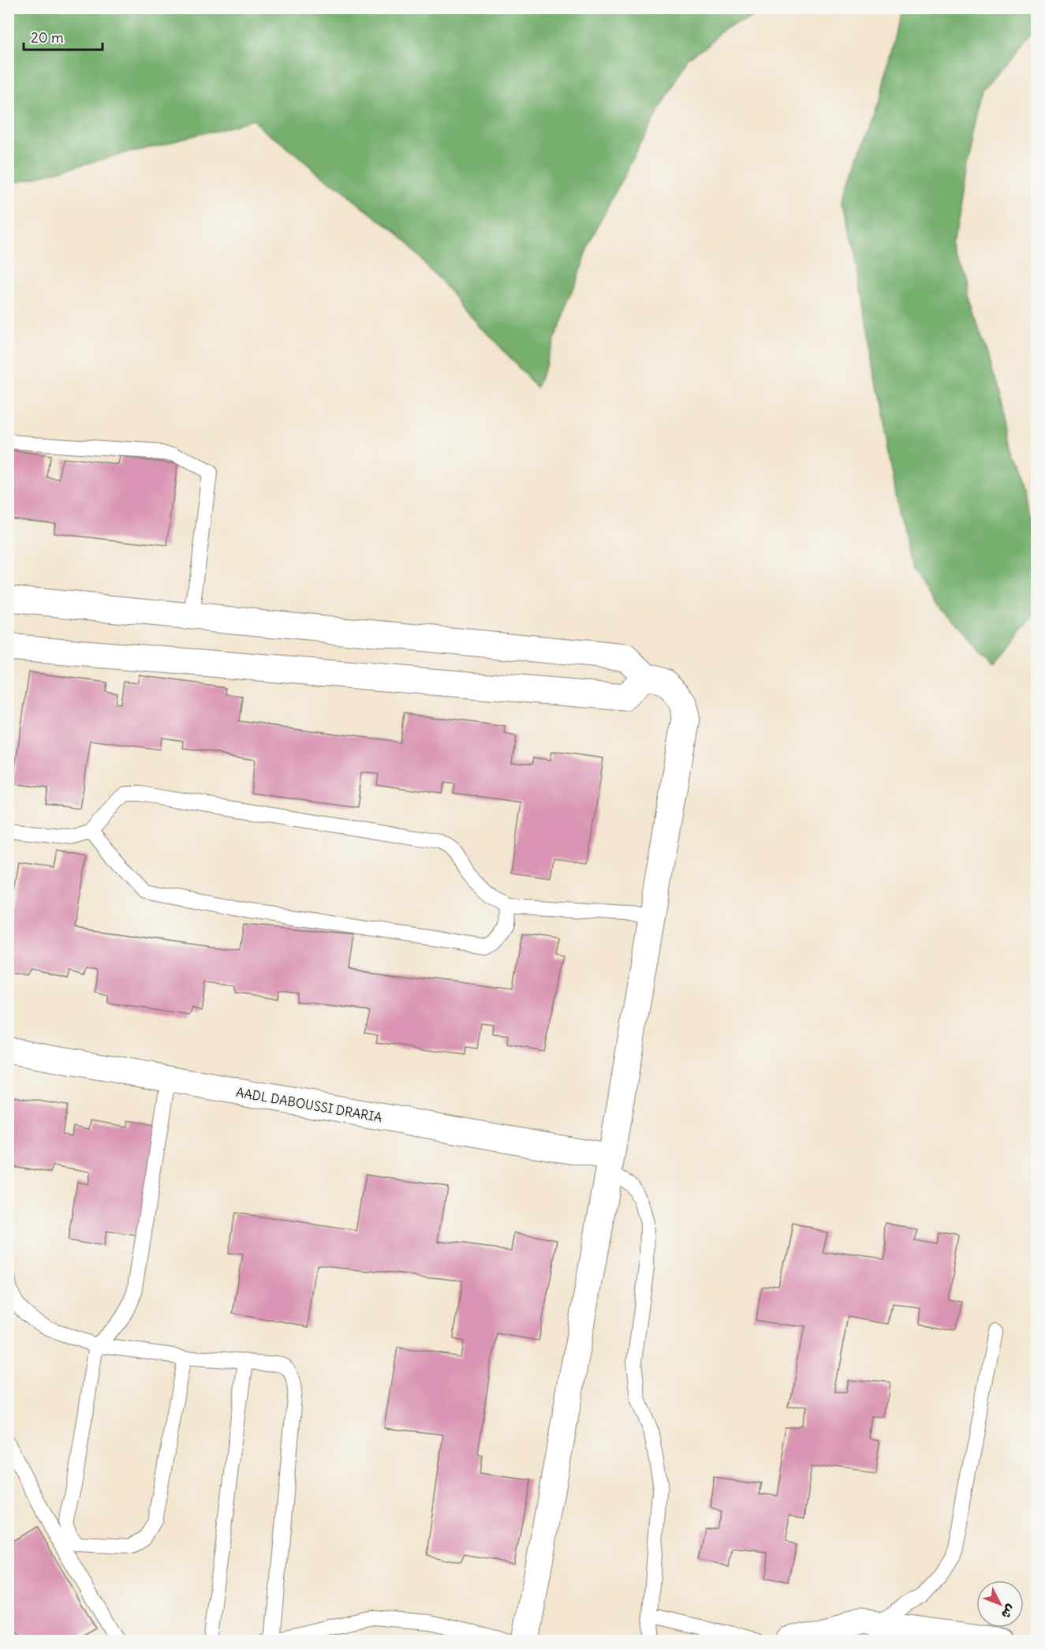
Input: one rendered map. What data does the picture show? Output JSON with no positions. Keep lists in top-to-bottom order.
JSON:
{
  "streets": {
    "street": ["AADL DABOUSSI DRARIA"]
  },
  "scale_bar": "20 m",
  "north": "bottom right"
}
